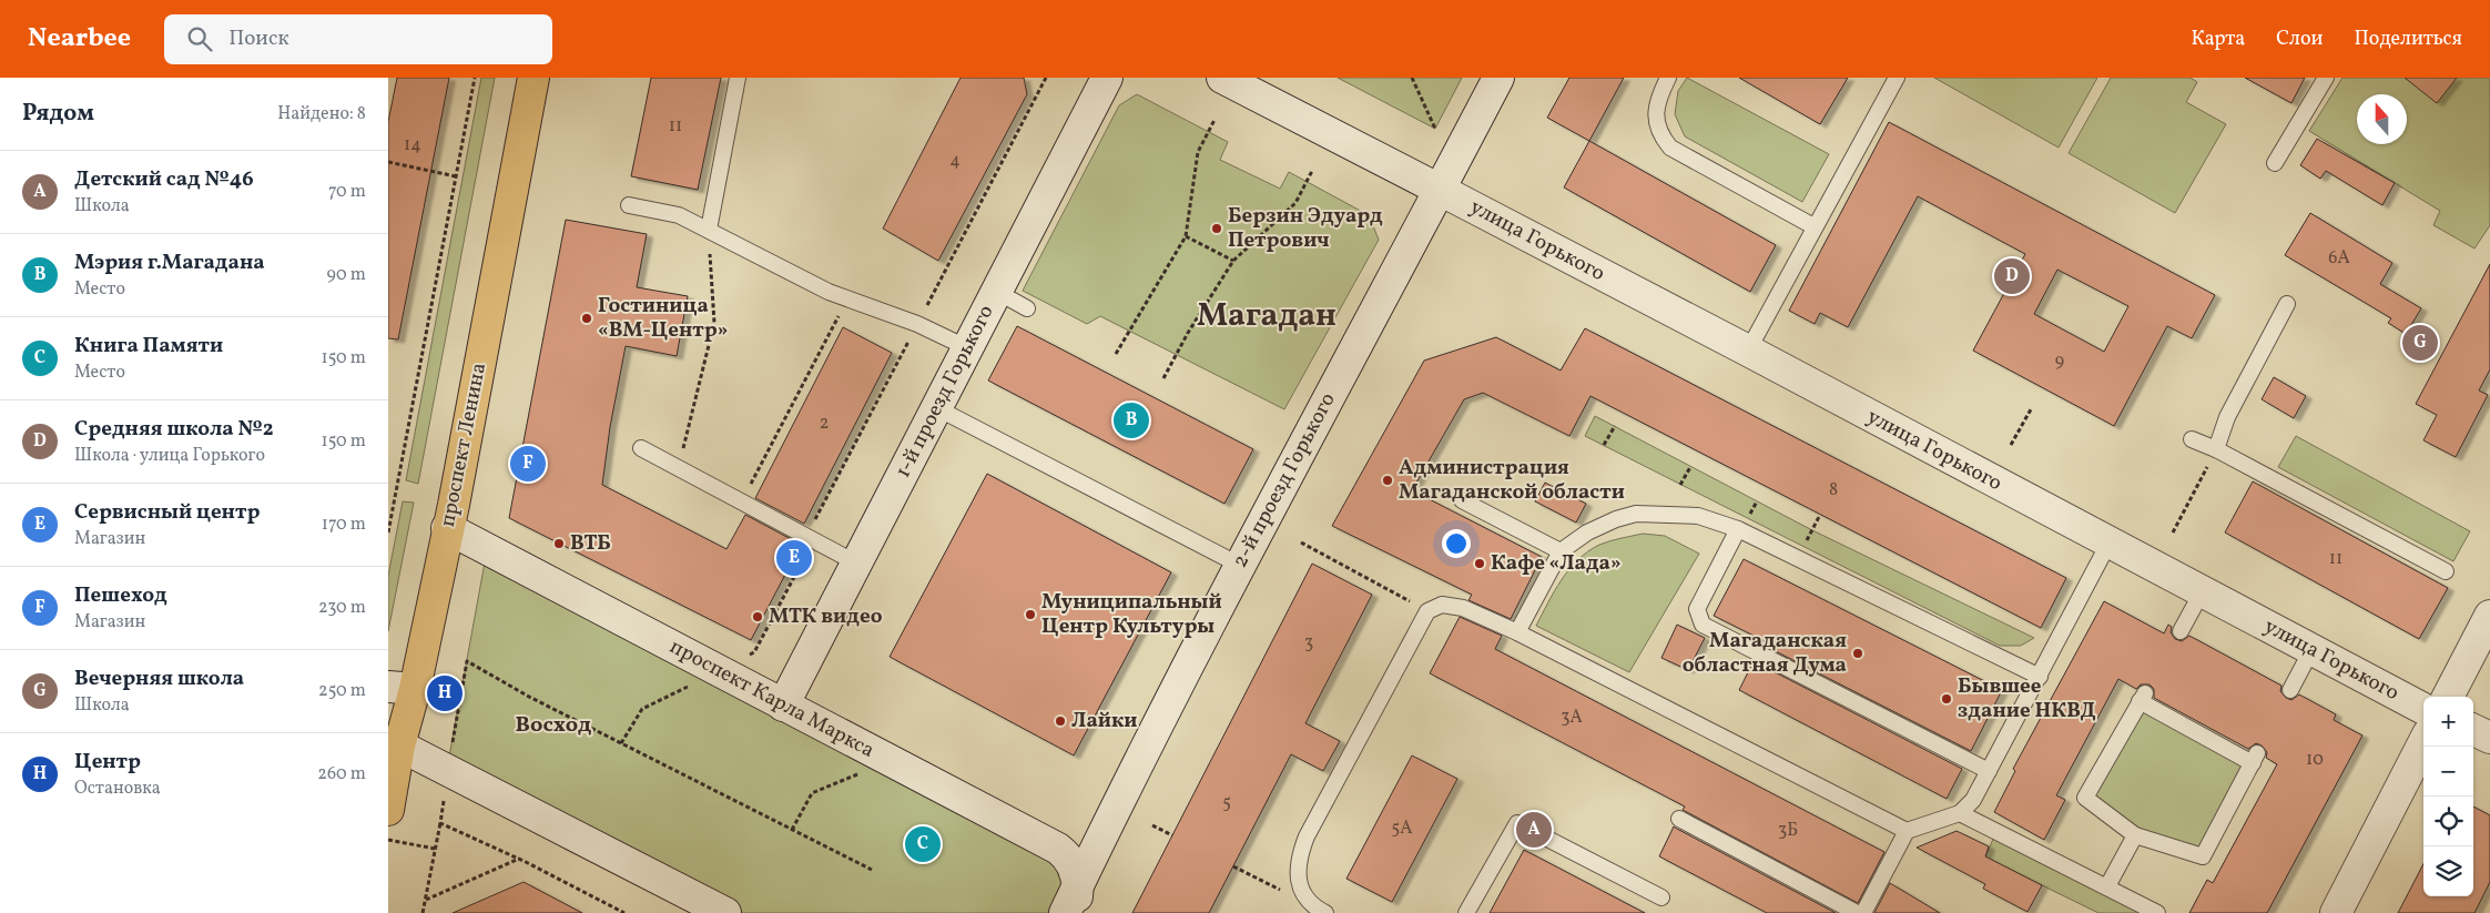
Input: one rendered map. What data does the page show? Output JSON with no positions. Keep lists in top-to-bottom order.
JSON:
{
  "streets": {
    "main road": ["проспект Ленина"],
    "street": [
      "улица Горького",
      "1-й проезд Горького",
      "2-й проезд Горького",
      "проспект Карла Маркса"
    ]
  },
  "crossings": [
    ["улица Горького", "2-й проезд Горького"],
    ["1-й проезд Горького", "проспект Карла Маркса"],
    ["проспект Ленина", "проспект Карла Маркса"],
    ["2-й проезд Горького", "проспект Карла Маркса"]
  ],
  "districts": ["Магадан", "Восход"],
  "places": [
    "Берзин Эдуард Петрович",
    "Гостиница «ВМ-Центр»",
    "Администрация Магаданской области",
    "ВТБ",
    "Кафе «Лада»",
    "Муниципальный Центр Культуры",
    "МТК видео",
    "Магаданская областная Дума",
    "Бывшее здание НКВД",
    "Лайки"
  ],
  "house_numbers": [
    "11",
    "14",
    "4",
    "6А",
    "9",
    "2",
    "8",
    "11",
    "3",
    "3А",
    "10",
    "5",
    "5А",
    "3Б"
  ],
  "north": "top",
  "page": {
    "header": "Nearbee",
    "search": "Поиск",
    "nav": ["Карта", "Слои", "Поделиться"],
    "heading": ["Рядом", "Найдено: 8"],
    "list": [
      {
        "mark": "A",
        "name": "Детский сад №46",
        "note": "Школа",
        "value": "70 m"
      },
      {
        "mark": "B",
        "name": "Мэрия г.Магадана",
        "note": "Место",
        "value": "90 m"
      },
      {
        "mark": "C",
        "name": "Книга Памяти",
        "note": "Место",
        "value": "150 m"
      },
      {
        "mark": "D",
        "name": "Средняя школа №2",
        "note": "Школа · улица Горького",
        "value": "150 m"
      },
      {
        "mark": "E",
        "name": "Сервисный центр",
        "note": "Магазин",
        "value": "170 m"
      },
      {
        "mark": "F",
        "name": "Пешеход",
        "note": "Магазин",
        "value": "230 m"
      },
      {
        "mark": "G",
        "name": "Вечерняя школа",
        "note": "Школа",
        "value": "250 m"
      },
      {
        "mark": "H",
        "name": "Центр",
        "note": "Остановка",
        "value": "260 m"
      }
    ],
    "pins": [
      "D",
      "G",
      "B",
      "F",
      "E",
      "H",
      "A",
      "C"
    ],
    "map_buttons": ["+", "−"]
  }
}
